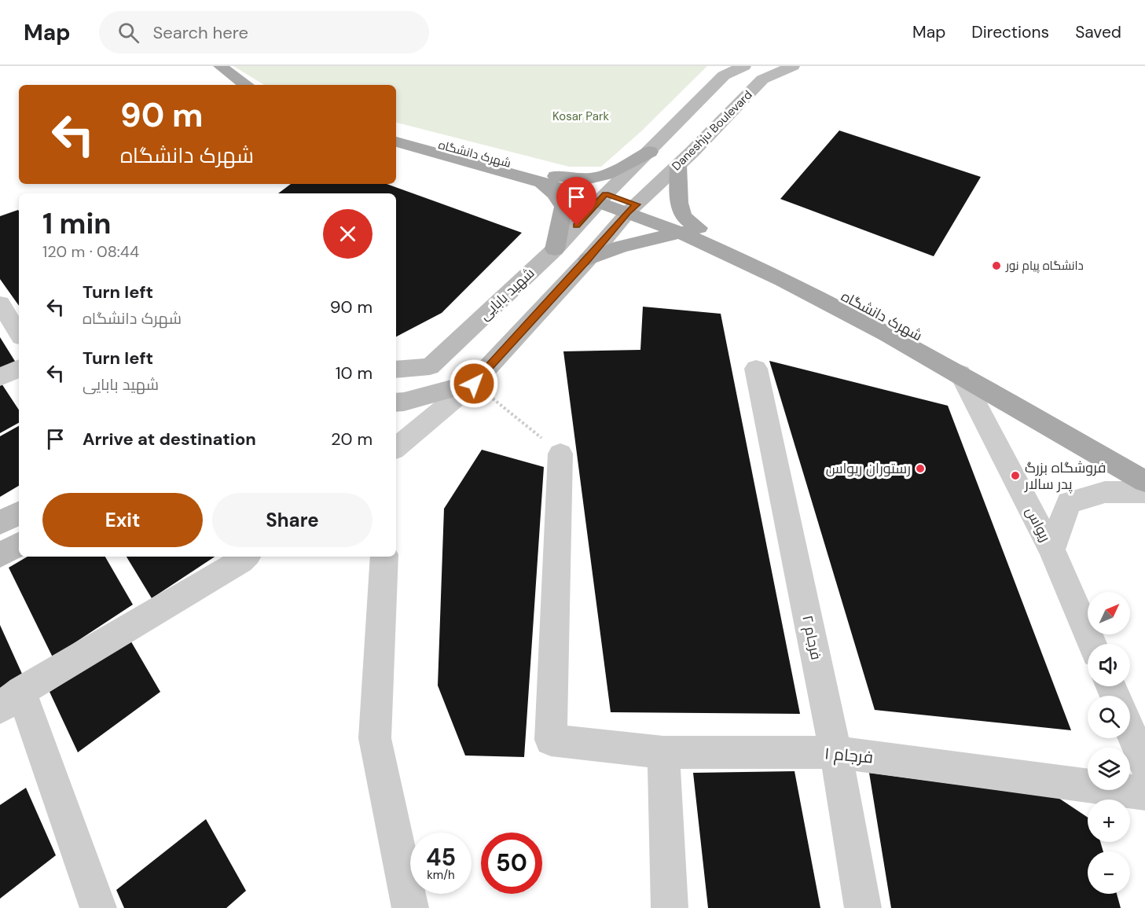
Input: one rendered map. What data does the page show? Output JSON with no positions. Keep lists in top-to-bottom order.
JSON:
{
  "streets": {
    "main road": ["Daneshju Boulevard", "شهرک دانشگاه", "شهید بابایی"],
    "street": ["ریواس", "فرجام ۲", "فرجام ۱"]
  },
  "crossings": [
    ["Daneshju Boulevard", "شهید بابایی"],
    ["فرجام ۲", "فرجام ۱"]
  ],
  "parks": ["Kosar Park"],
  "places": ["دانشگاه پیام نور", "رستوران ریواس", "فروشگاه بزرگ پدر سالار"],
  "north": "top right",
  "page": {
    "header": "Map",
    "search": "Search here",
    "nav": ["Map", "Directions", "Saved"],
    "turn": ["90 m", "شهرک دانشگاه"],
    "heading": ["1 min", "120 m · 08:44"],
    "list": [
      {
        "name": "Turn left",
        "note": "شهرک دانشگاه",
        "value": "90 m"
      },
      {
        "name": "Turn left",
        "note": "شهید بابایی",
        "value": "10 m"
      },
      {
        "name": "Arrive at destination",
        "value": "20 m"
      }
    ],
    "buttons": ["Exit", "Share"],
    "map_buttons": ["+", "−"],
    "speed": "45 km/h",
    "limit": "50"
  }
}
